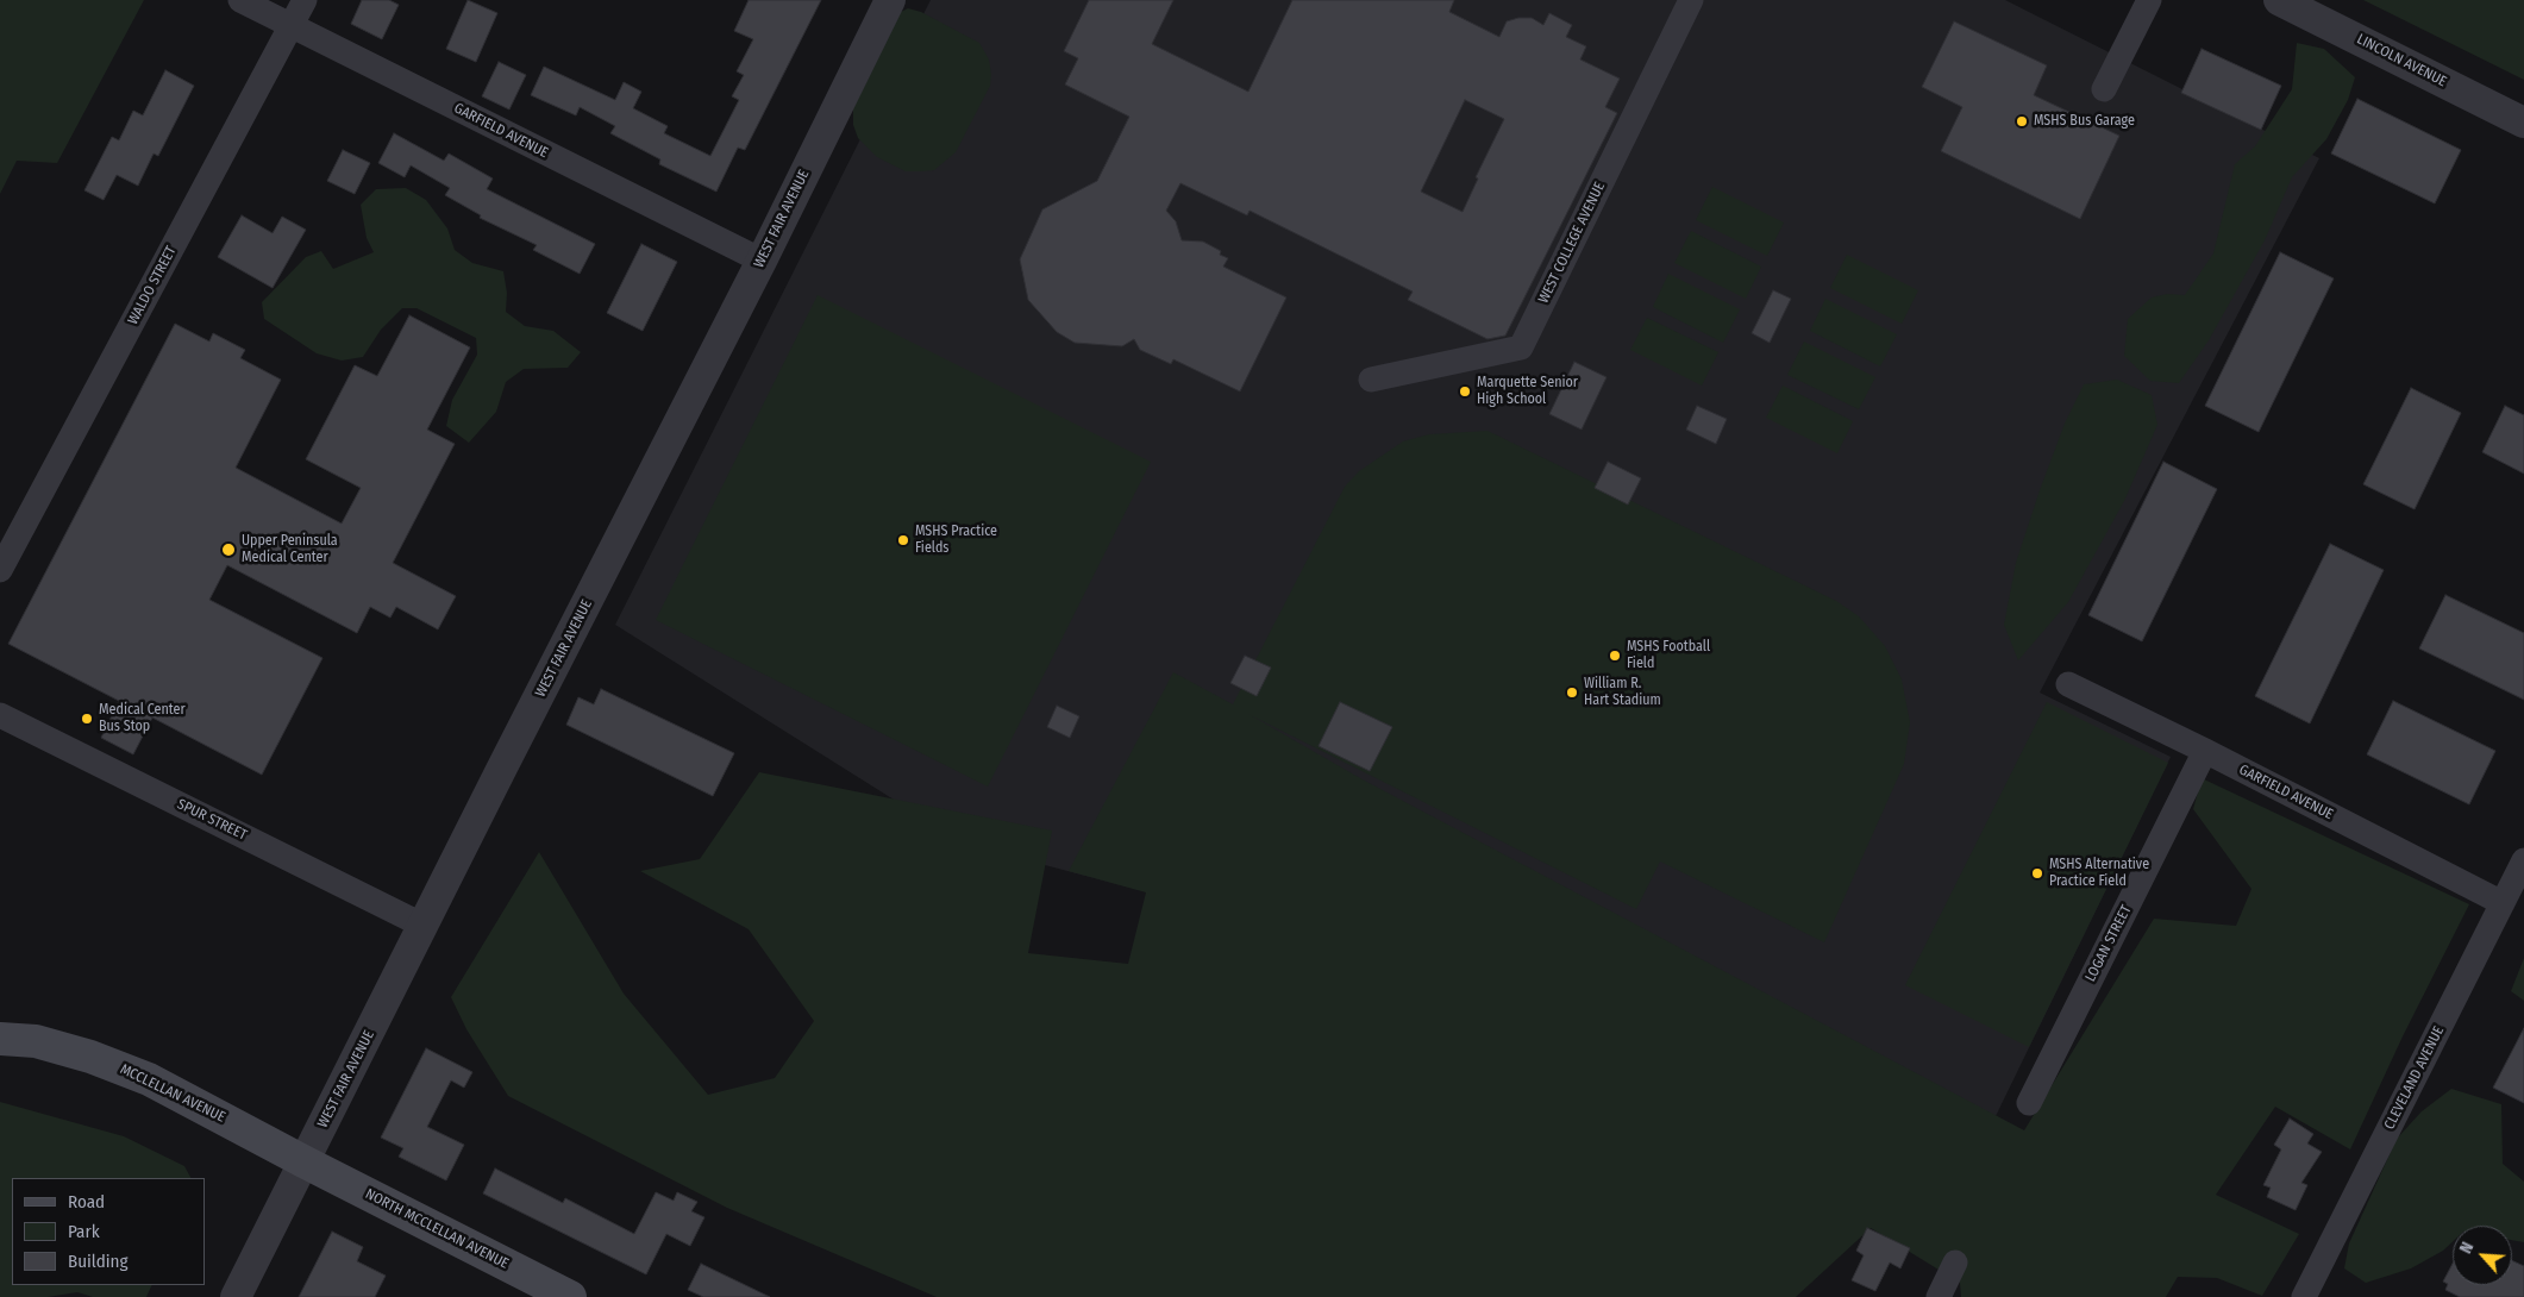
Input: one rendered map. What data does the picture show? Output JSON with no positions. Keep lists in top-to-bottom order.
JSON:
{
  "streets": {
    "main road": ["MCCLELLAN AVENUE", "NORTH MCCLELLAN AVENUE"],
    "street": [
      "LINCOLN AVENUE",
      "GARFIELD AVENUE",
      "WEST FAIR AVENUE",
      "WEST COLLEGE AVENUE",
      "WALDO STREET",
      "SPUR STREET",
      "LOGAN STREET",
      "CLEVELAND AVENUE"
    ]
  },
  "crossings": [
    ["GARFIELD AVENUE", "WEST FAIR AVENUE"],
    ["GARFIELD AVENUE", "WALDO STREET"],
    ["GARFIELD AVENUE", "LOGAN STREET"],
    ["GARFIELD AVENUE", "CLEVELAND AVENUE"],
    ["WEST FAIR AVENUE", "SPUR STREET"],
    ["WEST FAIR AVENUE", "MCCLELLAN AVENUE"],
    ["WEST FAIR AVENUE", "NORTH MCCLELLAN AVENUE"],
    ["MCCLELLAN AVENUE", "NORTH MCCLELLAN AVENUE"]
  ],
  "places": [
    "MSHS Bus Garage",
    "Marquette Senior High School",
    "MSHS Practice Fields",
    "Upper Peninsula Medical Center",
    "MSHS Football Field",
    "William R. Hart Stadium",
    "Medical Center Bus Stop",
    "MSHS Alternative Practice Field"
  ],
  "legend": ["Road", "Park", "Building"],
  "north": "top left"
}
